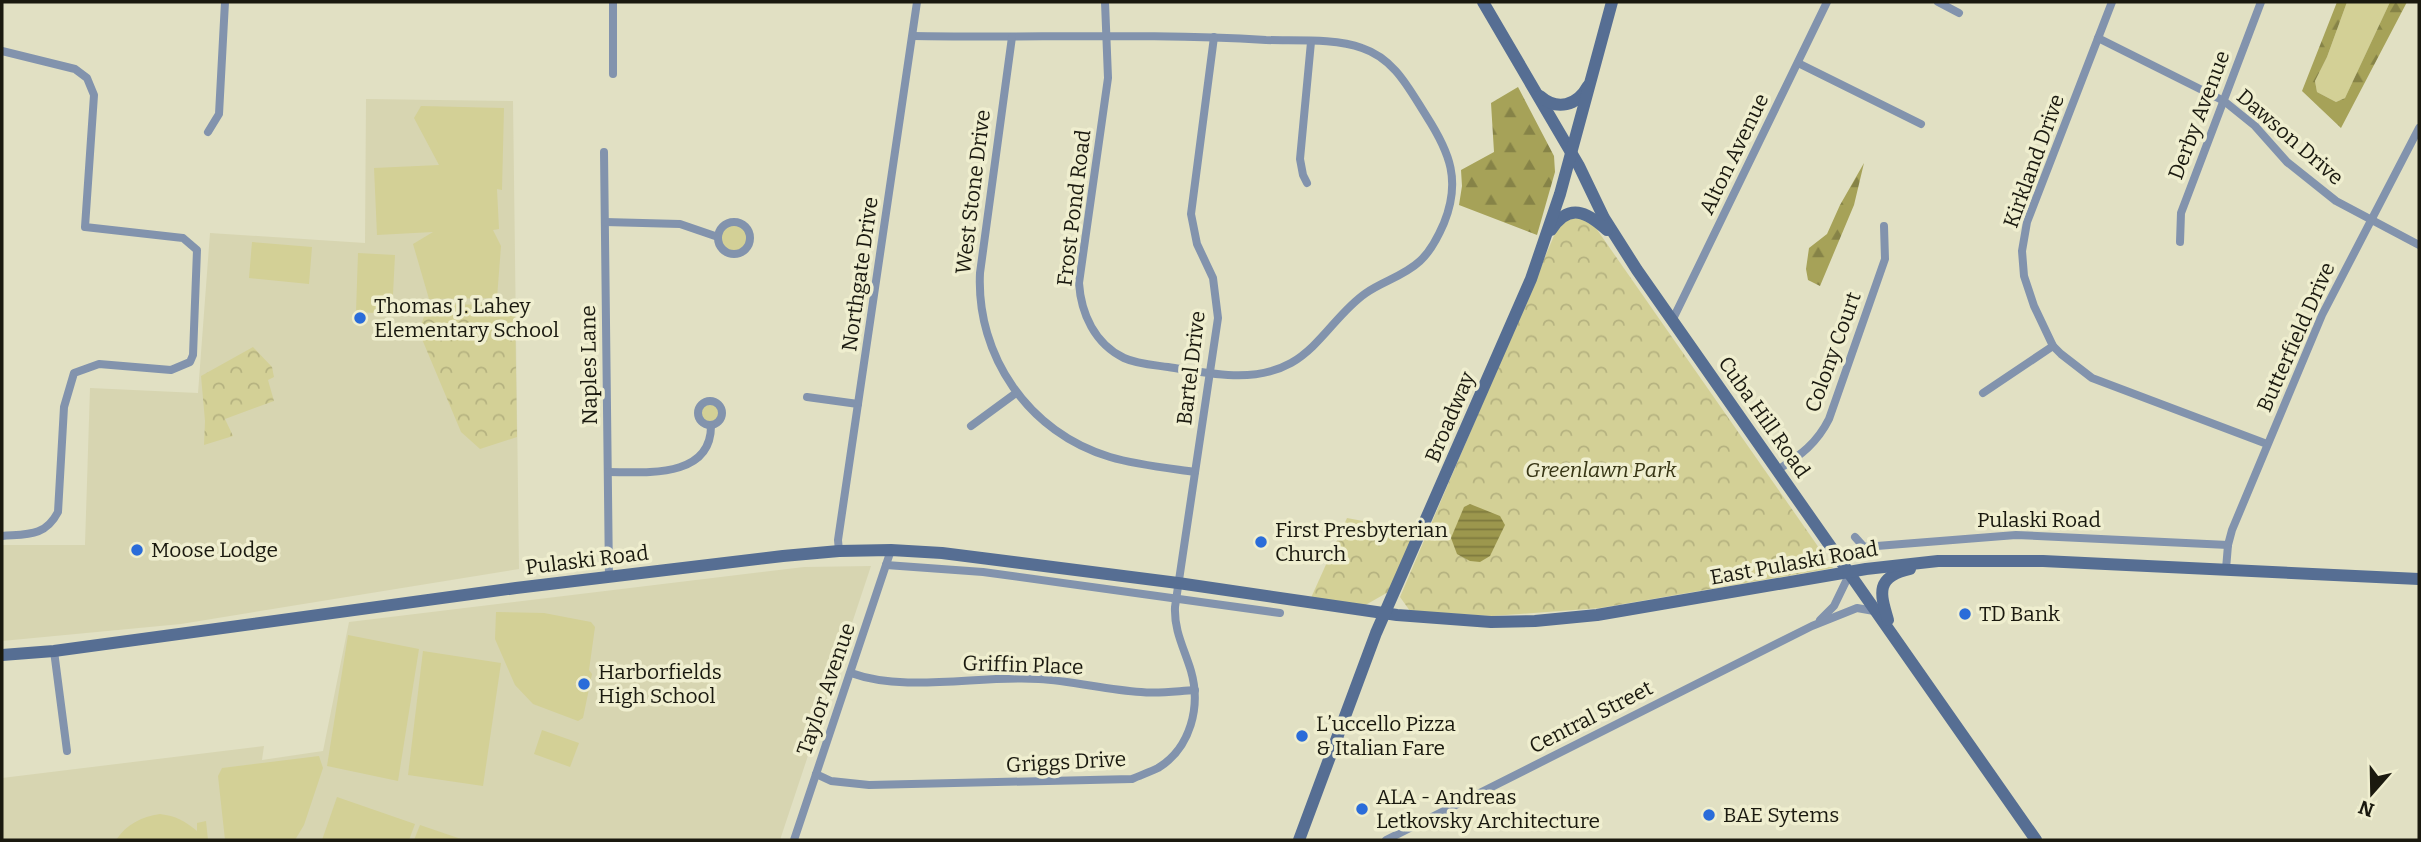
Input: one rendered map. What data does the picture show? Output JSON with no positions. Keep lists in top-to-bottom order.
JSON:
{
  "streets": {
    "main road": [
      "Broadway",
      "Cuba Hill Road",
      "Pulaski Road",
      "East Pulaski Road"
    ],
    "street": [
      "Derby Avenue",
      "Dawson Drive",
      "Alton Avenue",
      "Kirkland Drive",
      "West Stone Drive",
      "Frost Pond Road",
      "Northgate Drive",
      "Butterfield Drive",
      "Colony Court",
      "Naples Lane",
      "Bartel Drive",
      "Griffin Place",
      "Taylor Avenue",
      "Central Street",
      "Griggs Drive"
    ]
  },
  "crossings": [
    ["Derby Avenue", "Dawson Drive"],
    ["Dawson Drive", "Kirkland Drive"],
    ["Dawson Drive", "Butterfield Drive"],
    ["Alton Avenue", "Cuba Hill Road"],
    ["Kirkland Drive", "Butterfield Drive"],
    ["West Stone Drive", "Frost Pond Road"],
    ["West Stone Drive", "Bartel Drive"],
    ["Frost Pond Road", "Northgate Drive"],
    ["Frost Pond Road", "Bartel Drive"],
    ["Northgate Drive", "Pulaski Road"],
    ["Butterfield Drive", "Pulaski Road"],
    ["Butterfield Drive", "East Pulaski Road"],
    ["Colony Court", "Cuba Hill Road"],
    ["Naples Lane", "Pulaski Road"],
    ["Bartel Drive", "Pulaski Road"],
    ["Bartel Drive", "East Pulaski Road"],
    ["Bartel Drive", "Griggs Drive"],
    ["Broadway", "Cuba Hill Road"],
    ["Broadway", "East Pulaski Road"],
    ["Cuba Hill Road", "East Pulaski Road"],
    ["Cuba Hill Road", "Central Street"],
    ["Pulaski Road", "East Pulaski Road"],
    ["Pulaski Road", "Taylor Avenue"],
    ["Pulaski Road", "Griggs Drive"],
    ["East Pulaski Road", "Central Street"],
    ["East Pulaski Road", "Griggs Drive"],
    ["Griffin Place", "Taylor Avenue"],
    ["Griffin Place", "Griggs Drive"],
    ["Taylor Avenue", "Griggs Drive"]
  ],
  "parks": ["Greenlawn Park"],
  "places": [
    "Thomas J. Lahey Elementary School",
    "First Presbyterian Church",
    "Moose Lodge",
    "TD Bank",
    "Harborfields High School",
    "L’uccello Pizza & Italian Fare",
    "ALA - Andreas Letkovsky Architecture",
    "BAE Sytems"
  ],
  "north": "bottom"
}
